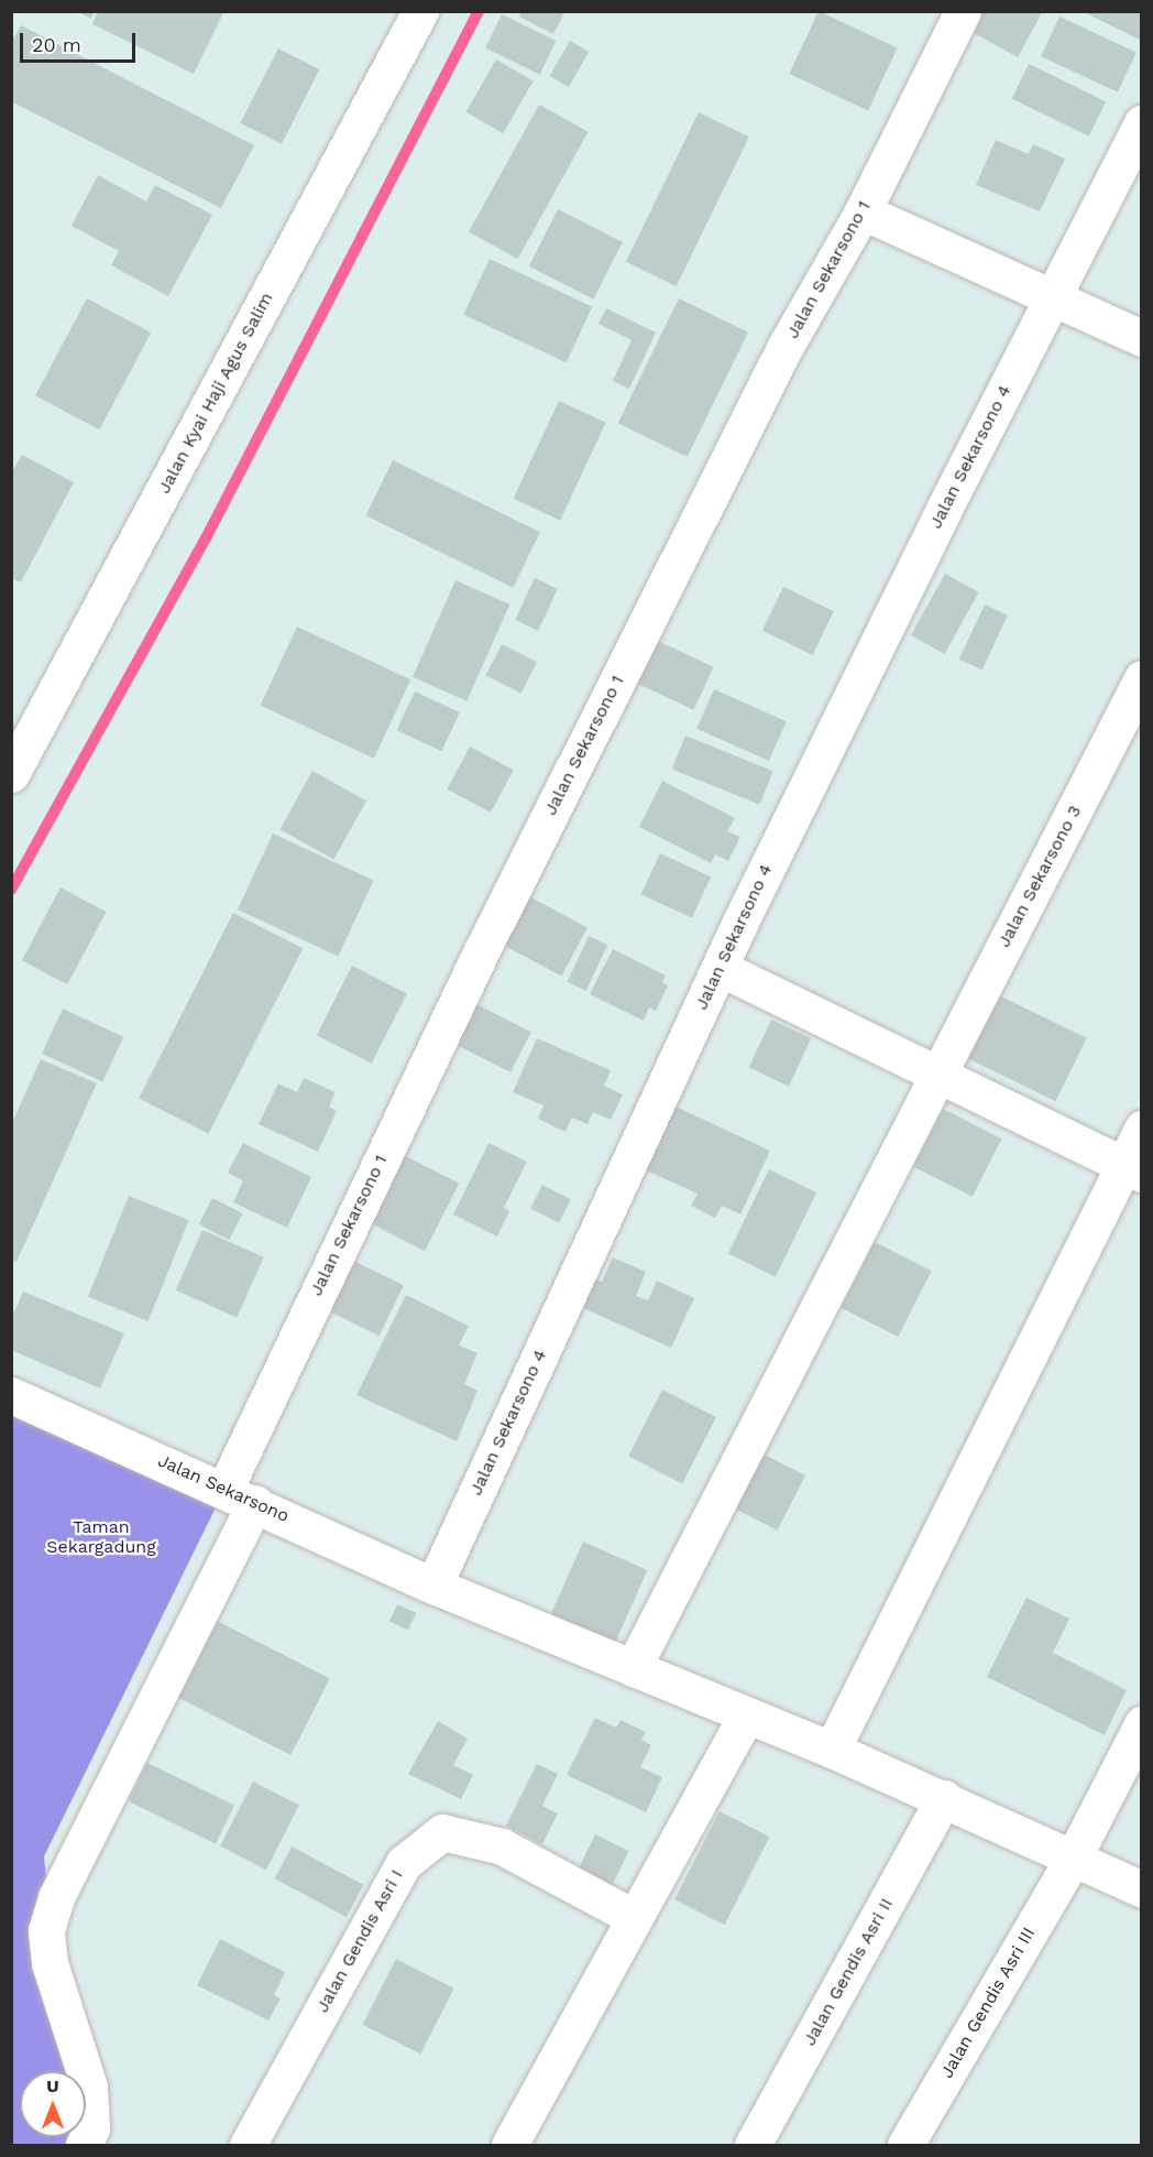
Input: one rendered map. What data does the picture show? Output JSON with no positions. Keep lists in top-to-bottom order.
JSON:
{
  "streets": {
    "street": [
      "Jalan Sekarsono 1",
      "Jalan Kyai Haji Agus Salim",
      "Jalan Sekarsono 4",
      "Jalan Sekarsono 3",
      "Jalan Sekarsono",
      "Jalan Gendis Asri I",
      "Jalan Gendis Asri II",
      "Jalan Gendis Asri III"
    ]
  },
  "crossings": [
    ["Jalan Sekarsono 1", "Jalan Sekarsono"],
    ["Jalan Sekarsono 4", "Jalan Sekarsono"],
    ["Jalan Sekarsono 3", "Jalan Sekarsono"],
    ["Jalan Sekarsono", "Jalan Gendis Asri II"],
    ["Jalan Sekarsono", "Jalan Gendis Asri III"]
  ],
  "parks": ["Taman Sekargadung"],
  "scale_bar": "20 m",
  "north": "top"
}
